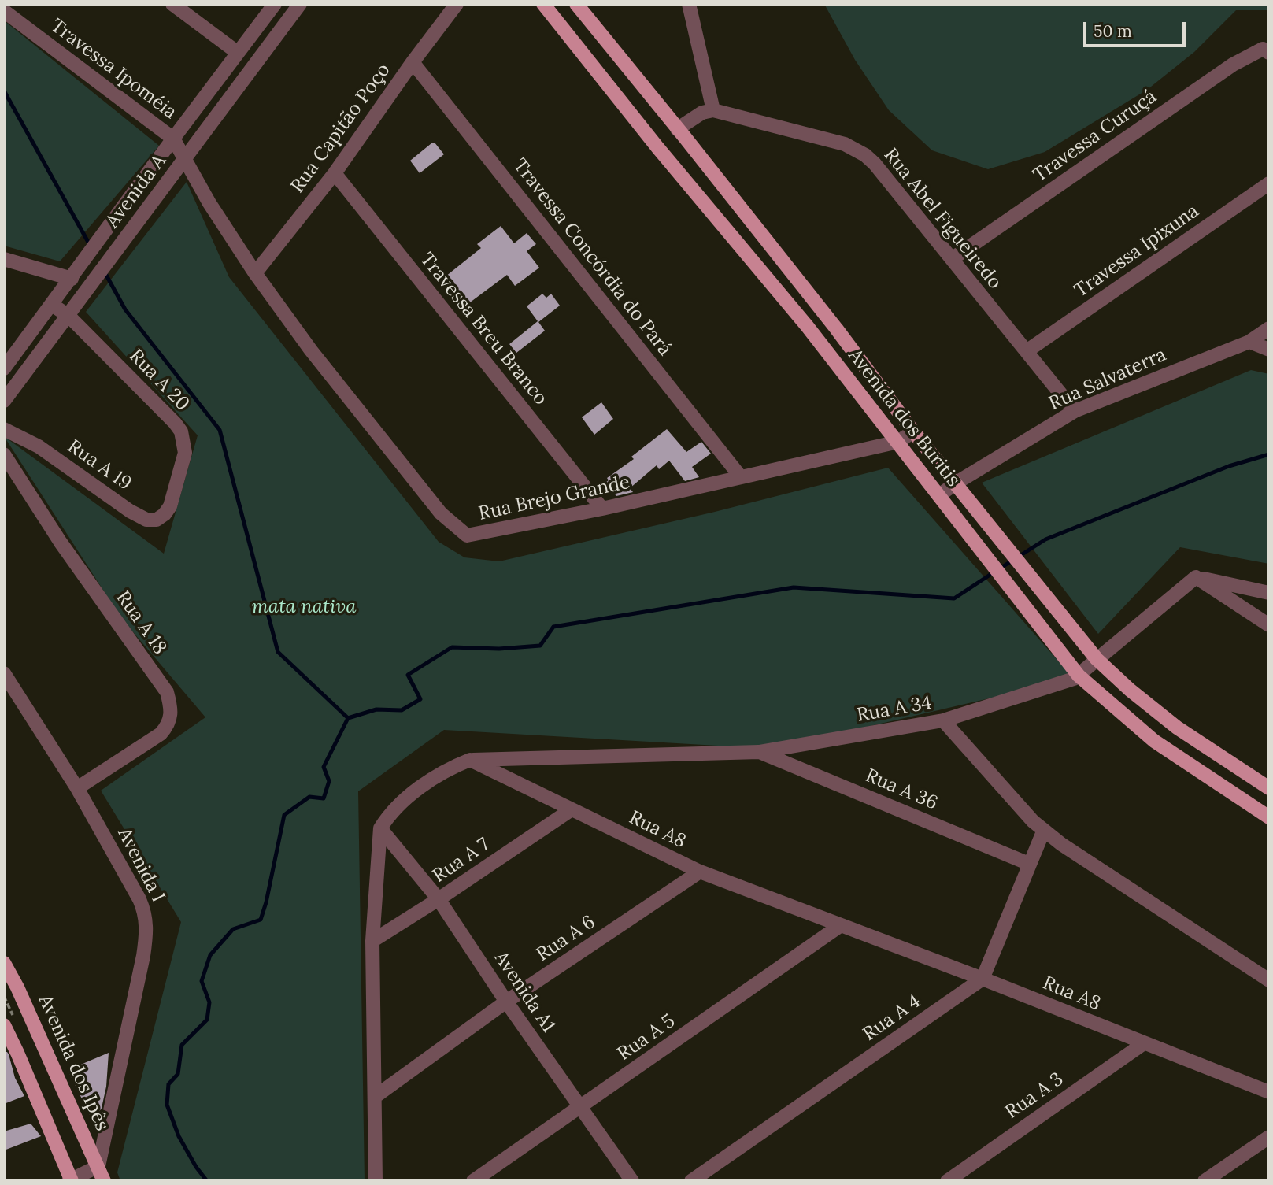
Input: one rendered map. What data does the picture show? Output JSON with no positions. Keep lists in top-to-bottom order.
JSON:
{
  "streets": {
    "main road": ["Avenida dos Buritis", "Avenida dos Ipês"],
    "street": [
      "Travessa Ipoméia",
      "Rua Capitão Poço",
      "Travessa Curuçá",
      "Avenida A",
      "Rua Abel Figueiredo",
      "Travessa Ipixuna",
      "Travessa Concórdia do Pará",
      "Travessa Breu Branco",
      "Rua Salvaterra",
      "Rua A 20",
      "Rua A 19",
      "Rua Brejo Grande",
      "Rua A 18",
      "Rua A 34",
      "Rua A 36",
      "Rua A8",
      "Rua A 7",
      "Avenida I",
      "Rua A 6",
      "Avenida A1",
      "Rua A 4",
      "Rua A 5",
      "Rua A 3"
    ]
  },
  "crossings": [
    ["Travessa Ipoméia", "Avenida A"],
    ["Travessa Ipoméia", "Rua Brejo Grande"],
    ["Rua Capitão Poço", "Travessa Concórdia do Pará"],
    ["Rua Capitão Poço", "Travessa Breu Branco"],
    ["Rua Capitão Poço", "Rua Brejo Grande"],
    ["Travessa Curuçá", "Rua Abel Figueiredo"],
    ["Avenida A", "Rua A 20"],
    ["Avenida A", "Rua Brejo Grande"],
    ["Rua Abel Figueiredo", "Travessa Ipixuna"],
    ["Rua Abel Figueiredo", "Rua Salvaterra"],
    ["Travessa Concórdia do Pará", "Rua Brejo Grande"],
    ["Travessa Breu Branco", "Rua Brejo Grande"],
    ["Rua Salvaterra", "Avenida dos Buritis"],
    ["Rua A 20", "Rua A 19"],
    ["Avenida dos Buritis", "Rua Brejo Grande"],
    ["Avenida dos Buritis", "Rua A 34"],
    ["Rua A 18", "Avenida I"],
    ["Rua A 34", "Rua A 36"],
    ["Rua A 34", "Rua A8"],
    ["Rua A8", "Rua A 7"],
    ["Rua A8", "Rua A 6"],
    ["Rua A8", "Rua A 4"],
    ["Rua A8", "Rua A 5"],
    ["Rua A8", "Rua A 3"],
    ["Rua A 7", "Avenida A1"],
    ["Avenida I", "Avenida dos Ipês"],
    ["Rua A 6", "Avenida A1"],
    ["Avenida A1", "Rua A 5"]
  ],
  "parks": ["mata nativa"],
  "scale_bar": "50 m"
}
